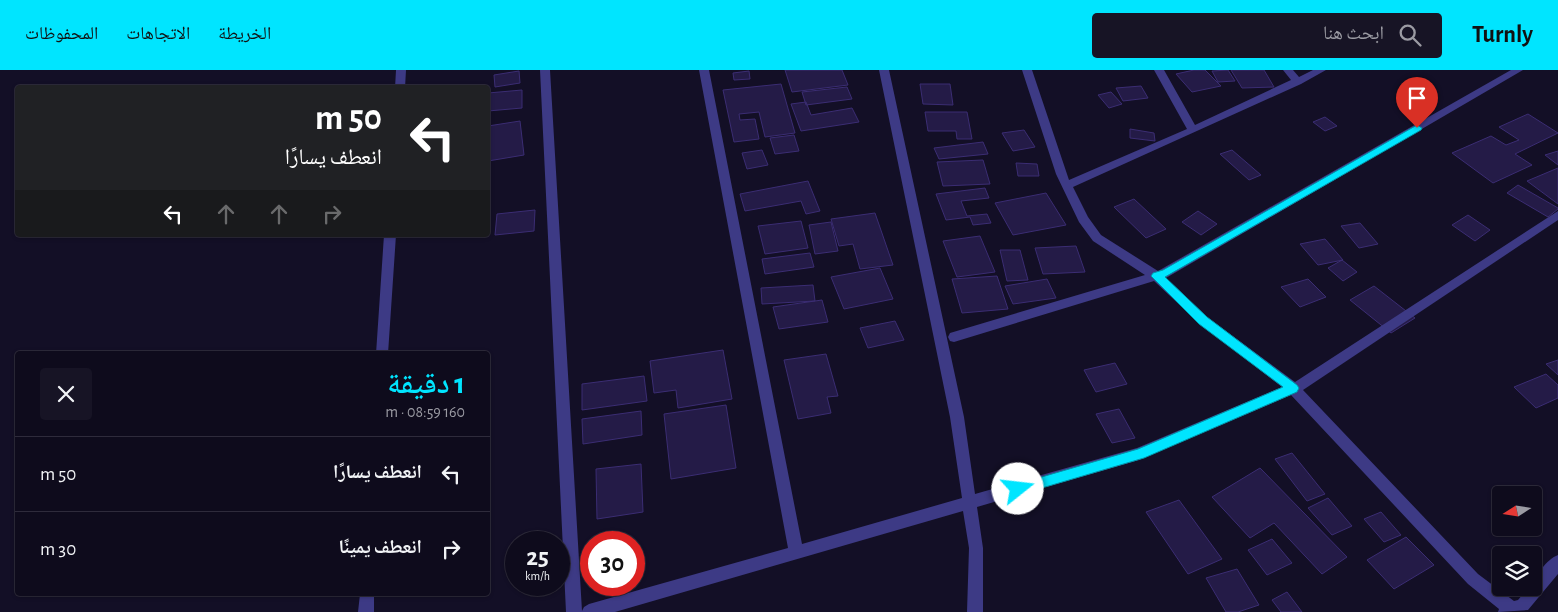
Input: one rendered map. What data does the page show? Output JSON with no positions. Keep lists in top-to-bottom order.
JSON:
{
  "north": "left",
  "page": {
    "header": "Turnly",
    "search": "ابحث هنا",
    "nav": ["الخريطة", "الاتجاهات", "المحفوظات"],
    "turn": ["50 m", "انعطف يسارًا"],
    "heading": ["1 دقيقة", "160 m · 08:59"],
    "list": [
      {
        "name": "انعطف يسارًا",
        "value": "50 m"
      },
      {
        "name": "انعطف يمينًا",
        "value": "30 m"
      }
    ],
    "speed": "25 km/h",
    "limit": "30"
  }
}
